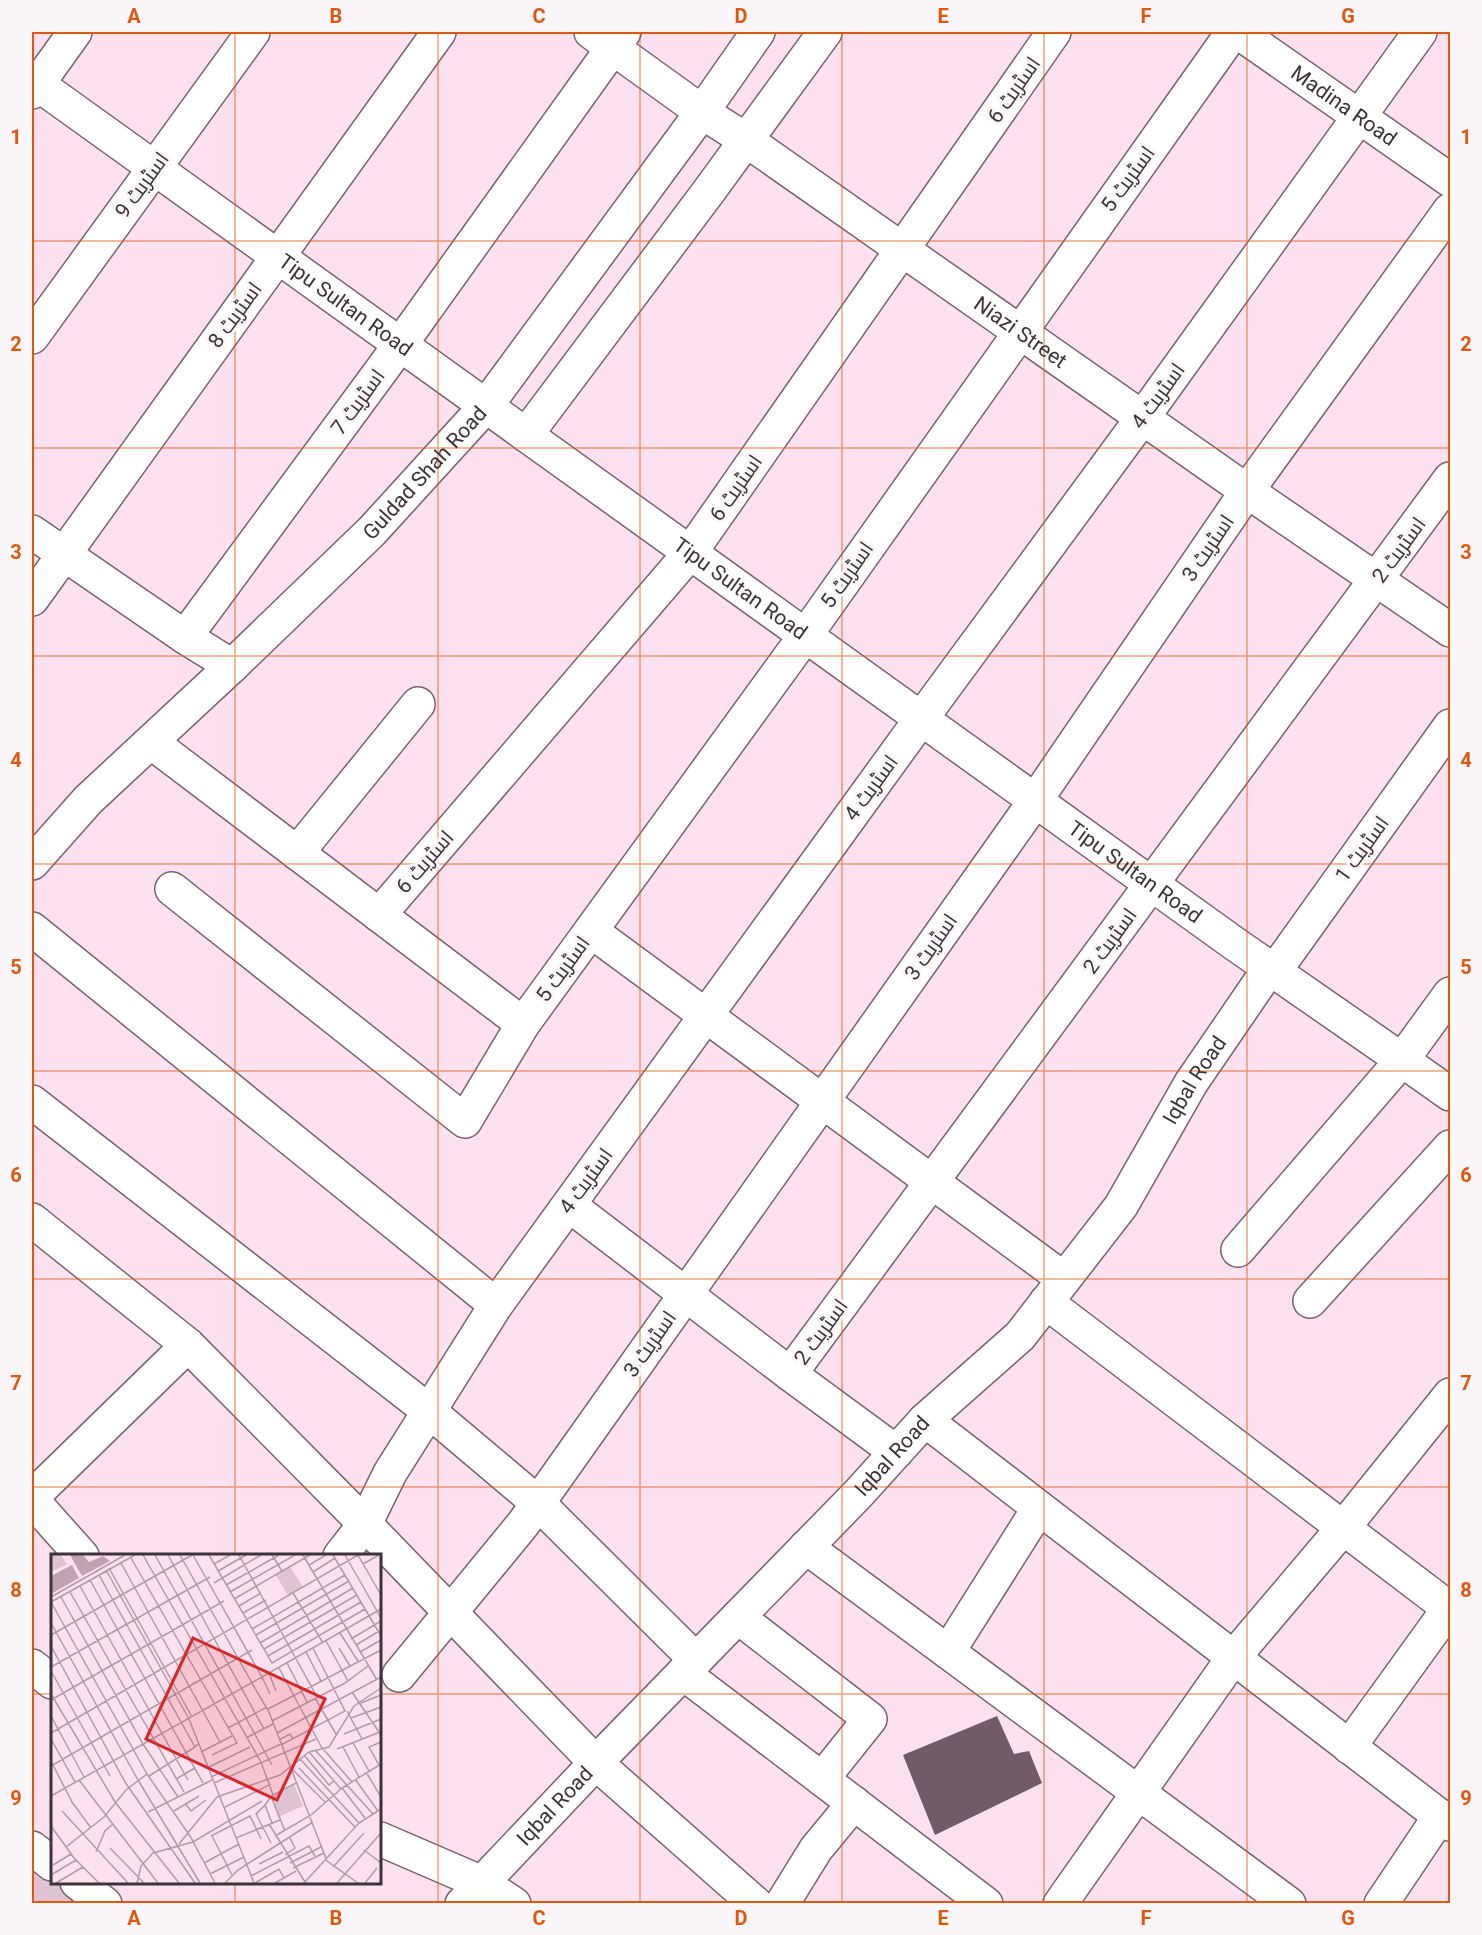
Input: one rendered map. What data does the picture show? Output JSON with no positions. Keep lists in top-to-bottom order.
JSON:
{
  "streets": {
    "street": [
      "اسٹریٹ 6",
      "Madina Road",
      "اسٹریٹ 5",
      "اسٹریٹ 9",
      "Tipu Sultan Road",
      "اسٹریٹ 8",
      "Niazi Street",
      "اسٹریٹ 4",
      "اسٹریٹ 7",
      "Guldad Shah Road",
      "اسٹریٹ 3",
      "اسٹریٹ 2",
      "اسٹریٹ 1",
      "Iqbal Road"
    ]
  },
  "crossings": [
    ["اسٹریٹ 6", "Tipu Sultan Road"],
    ["اسٹریٹ 6", "Niazi Street"],
    ["Madina Road", "اسٹریٹ 5"],
    ["Madina Road", "اسٹریٹ 4"],
    ["اسٹریٹ 5", "Tipu Sultan Road"],
    ["اسٹریٹ 5", "Niazi Street"],
    ["اسٹریٹ 9", "Tipu Sultan Road"],
    ["Tipu Sultan Road", "اسٹریٹ 8"],
    ["Tipu Sultan Road", "اسٹریٹ 4"],
    ["Tipu Sultan Road", "اسٹریٹ 7"],
    ["Tipu Sultan Road", "Guldad Shah Road"],
    ["Tipu Sultan Road", "اسٹریٹ 3"],
    ["Tipu Sultan Road", "اسٹریٹ 2"],
    ["Tipu Sultan Road", "اسٹریٹ 1"],
    ["Tipu Sultan Road", "Iqbal Road"],
    ["Niazi Street", "اسٹریٹ 4"],
    ["Niazi Street", "اسٹریٹ 7"],
    ["Niazi Street", "Guldad Shah Road"],
    ["Niazi Street", "اسٹریٹ 3"],
    ["Niazi Street", "اسٹریٹ 2"],
    ["اسٹریٹ 1", "Iqbal Road"]
  ],
  "grid": {
    "columns": [
      "A",
      "B",
      "C",
      "D",
      "E",
      "F",
      "G"
    ],
    "rows": [
      "1",
      "2",
      "3",
      "4",
      "5",
      "6",
      "7",
      "8",
      "9"
    ]
  }
}
